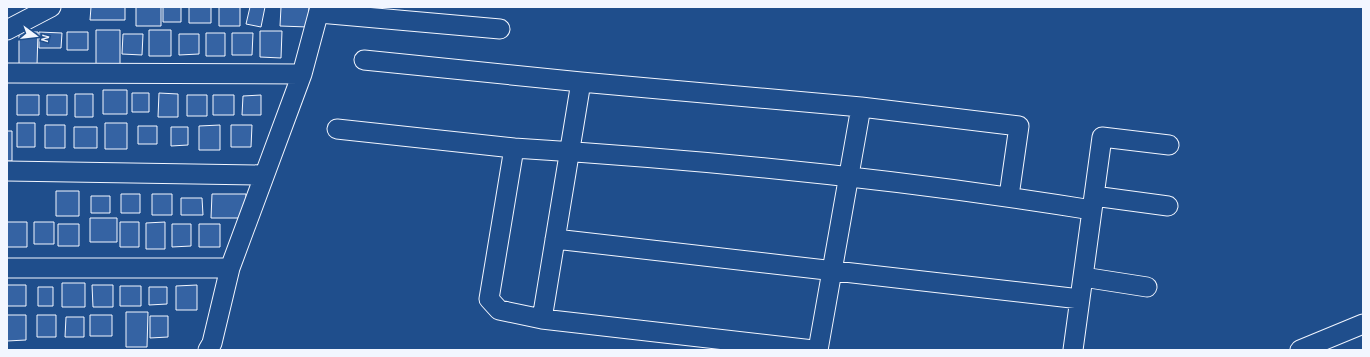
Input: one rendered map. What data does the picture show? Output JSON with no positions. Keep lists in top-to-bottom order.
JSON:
{
  "north": "right"
}
